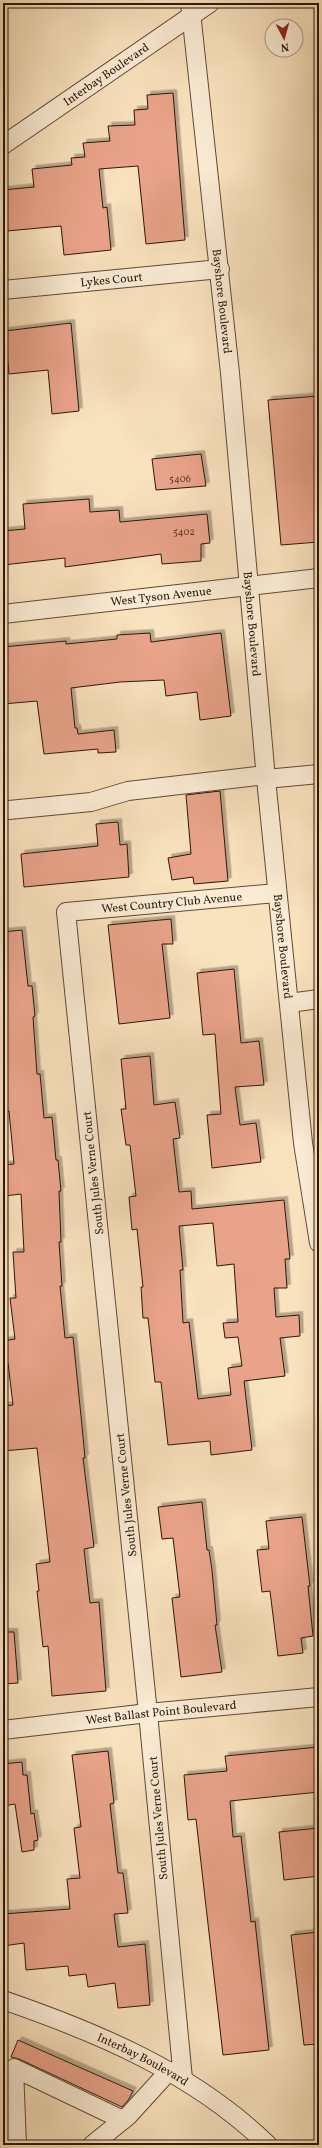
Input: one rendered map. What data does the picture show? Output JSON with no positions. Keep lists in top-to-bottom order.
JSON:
{
  "streets": {
    "street": [
      "Interbay Boulevard",
      "Lykes Court",
      "Bayshore Boulevard",
      "West Tyson Avenue",
      "West Country Club Avenue",
      "South Jules Verne Court",
      "West Ballast Point Boulevard"
    ]
  },
  "crossings": [
    ["Interbay Boulevard", "Bayshore Boulevard"],
    ["Interbay Boulevard", "South Jules Verne Court"],
    ["Lykes Court", "Bayshore Boulevard"],
    ["Bayshore Boulevard", "West Tyson Avenue"],
    ["Bayshore Boulevard", "West Country Club Avenue"],
    ["West Country Club Avenue", "South Jules Verne Court"],
    ["South Jules Verne Court", "West Ballast Point Boulevard"]
  ],
  "house_numbers": ["5406", "5402"],
  "north": "bottom"
}
